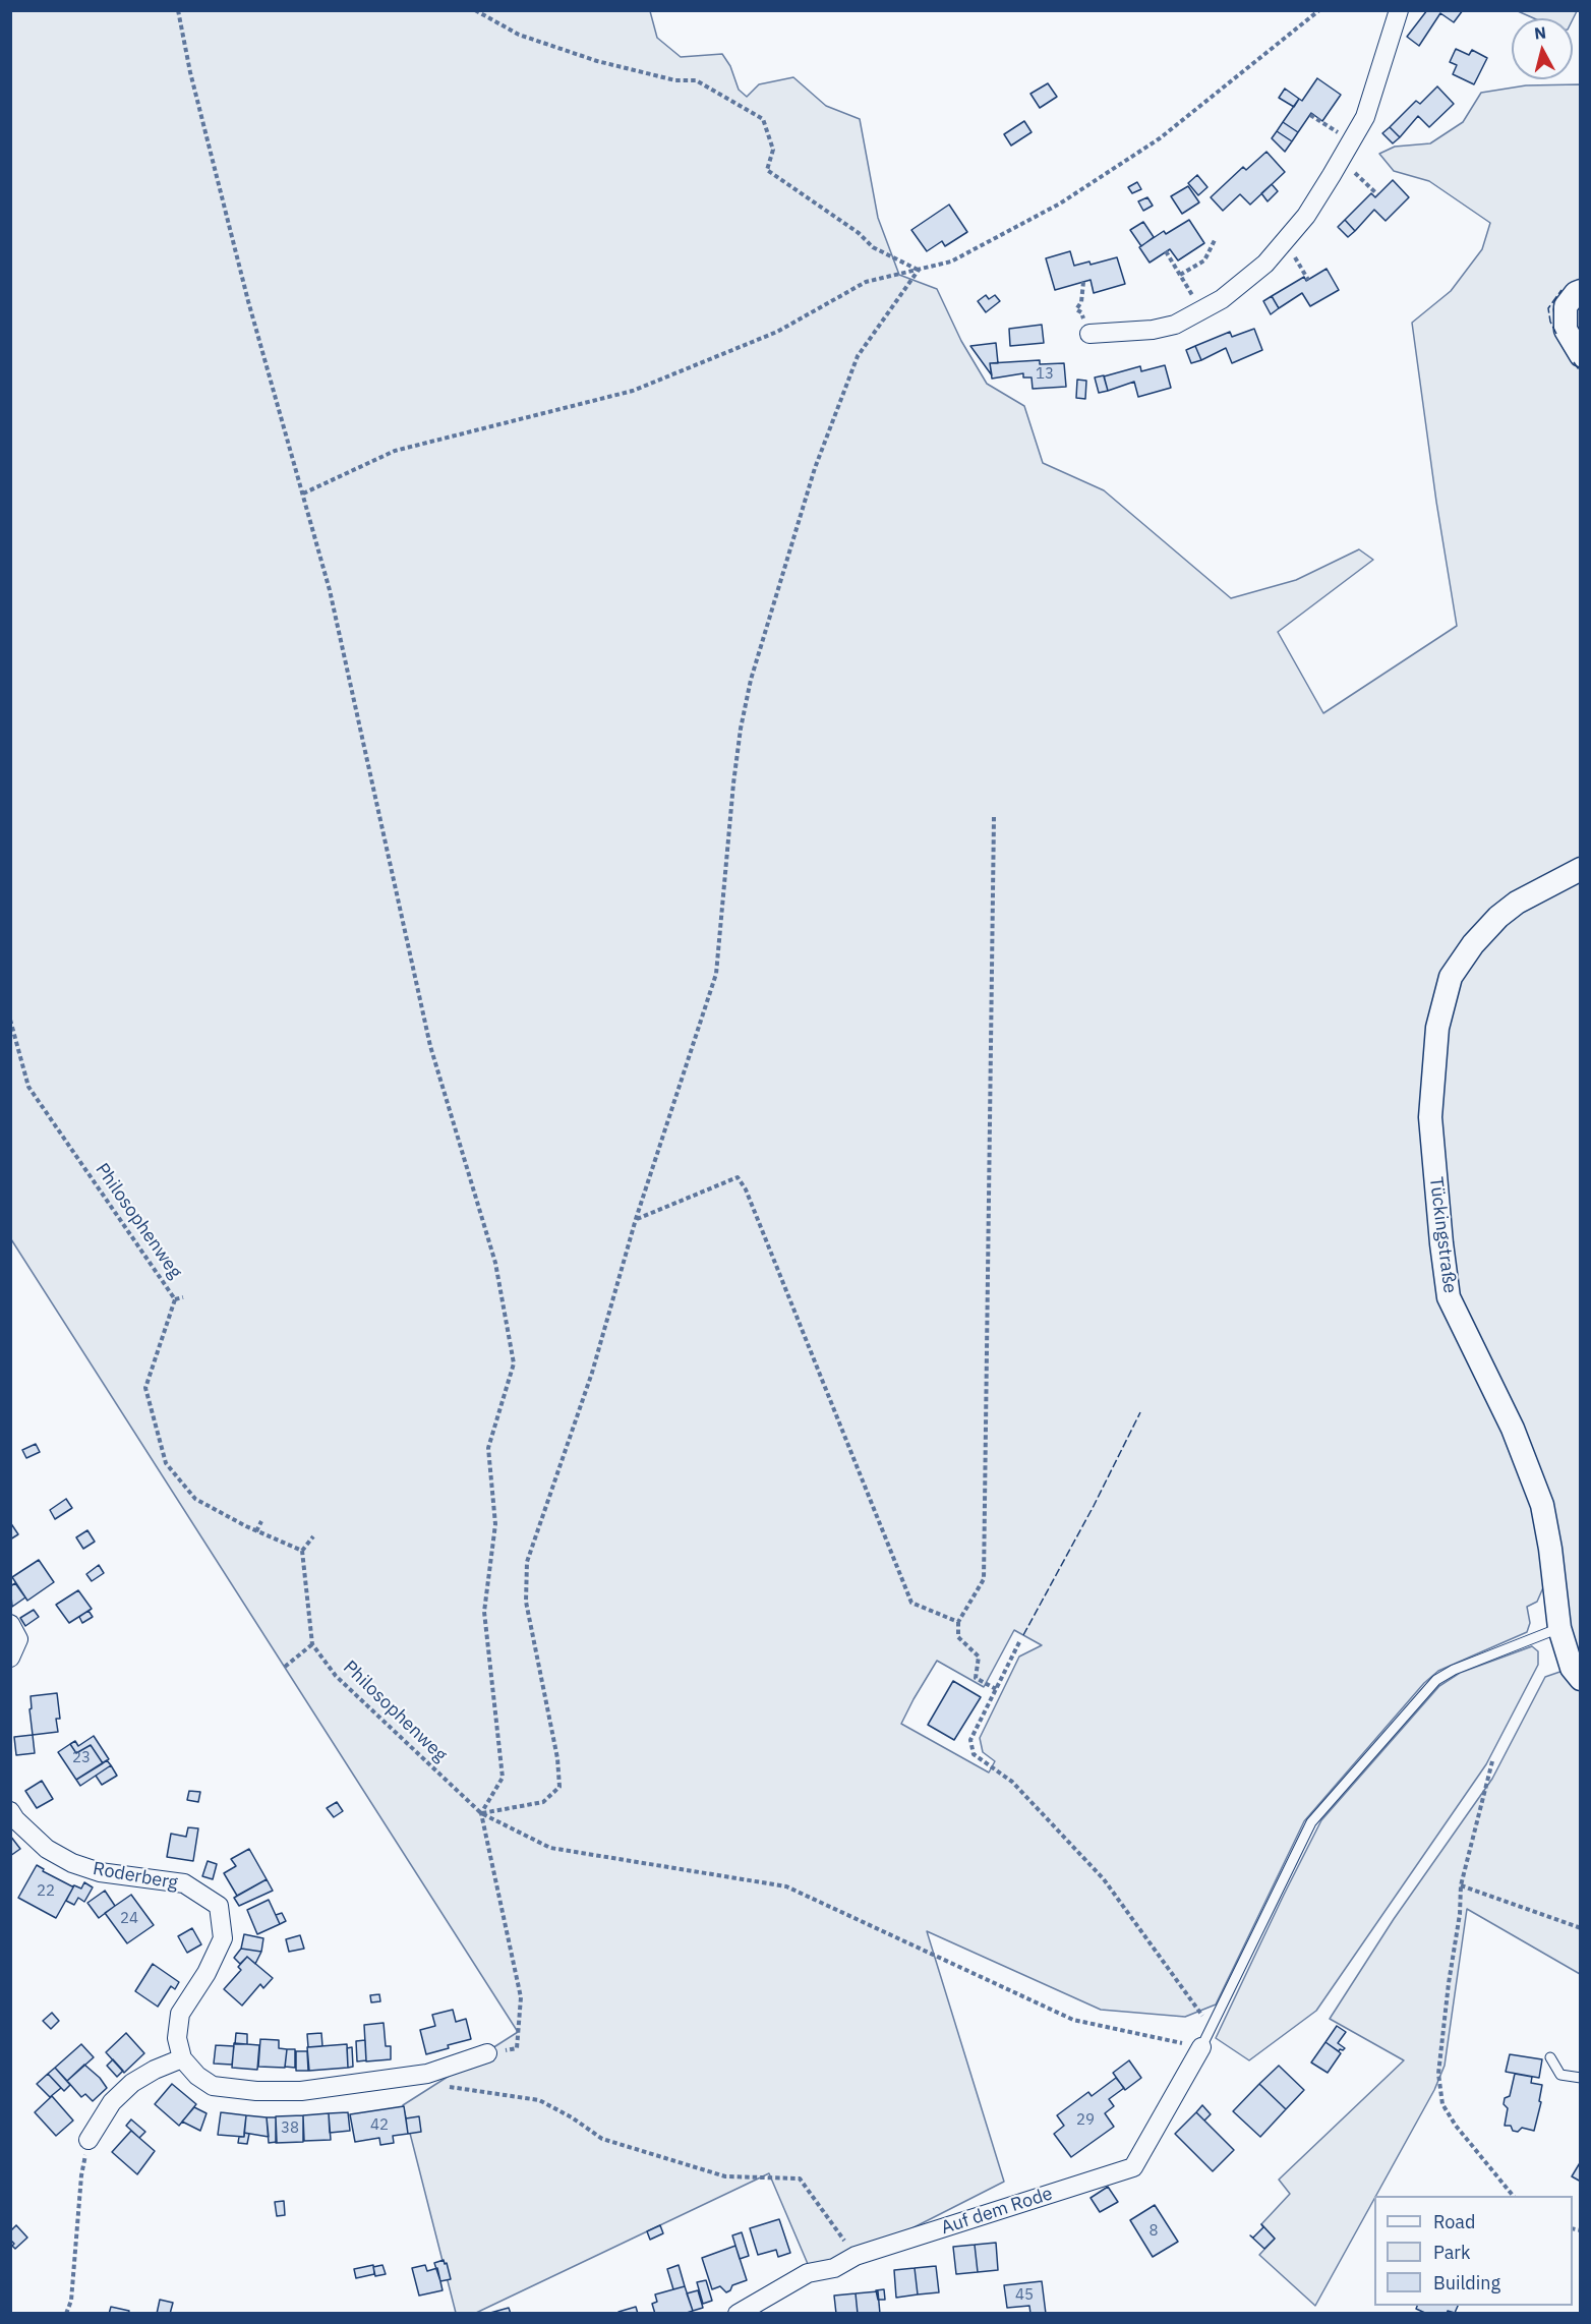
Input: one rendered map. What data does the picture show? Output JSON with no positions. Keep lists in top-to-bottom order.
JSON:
{
  "streets": {
    "street": ["Tückingstraße", "Roderberg", "Auf dem Rode"],
    "path": ["Philosophenweg"]
  },
  "crossings": [
    ["Philosophenweg", "Auf dem Rode"]
  ],
  "house_numbers": [
    "13",
    "23",
    "22",
    "24",
    "29",
    "42",
    "38",
    "8",
    "45"
  ],
  "legend": ["Road", "Park", "Building"],
  "north": "top"
}
